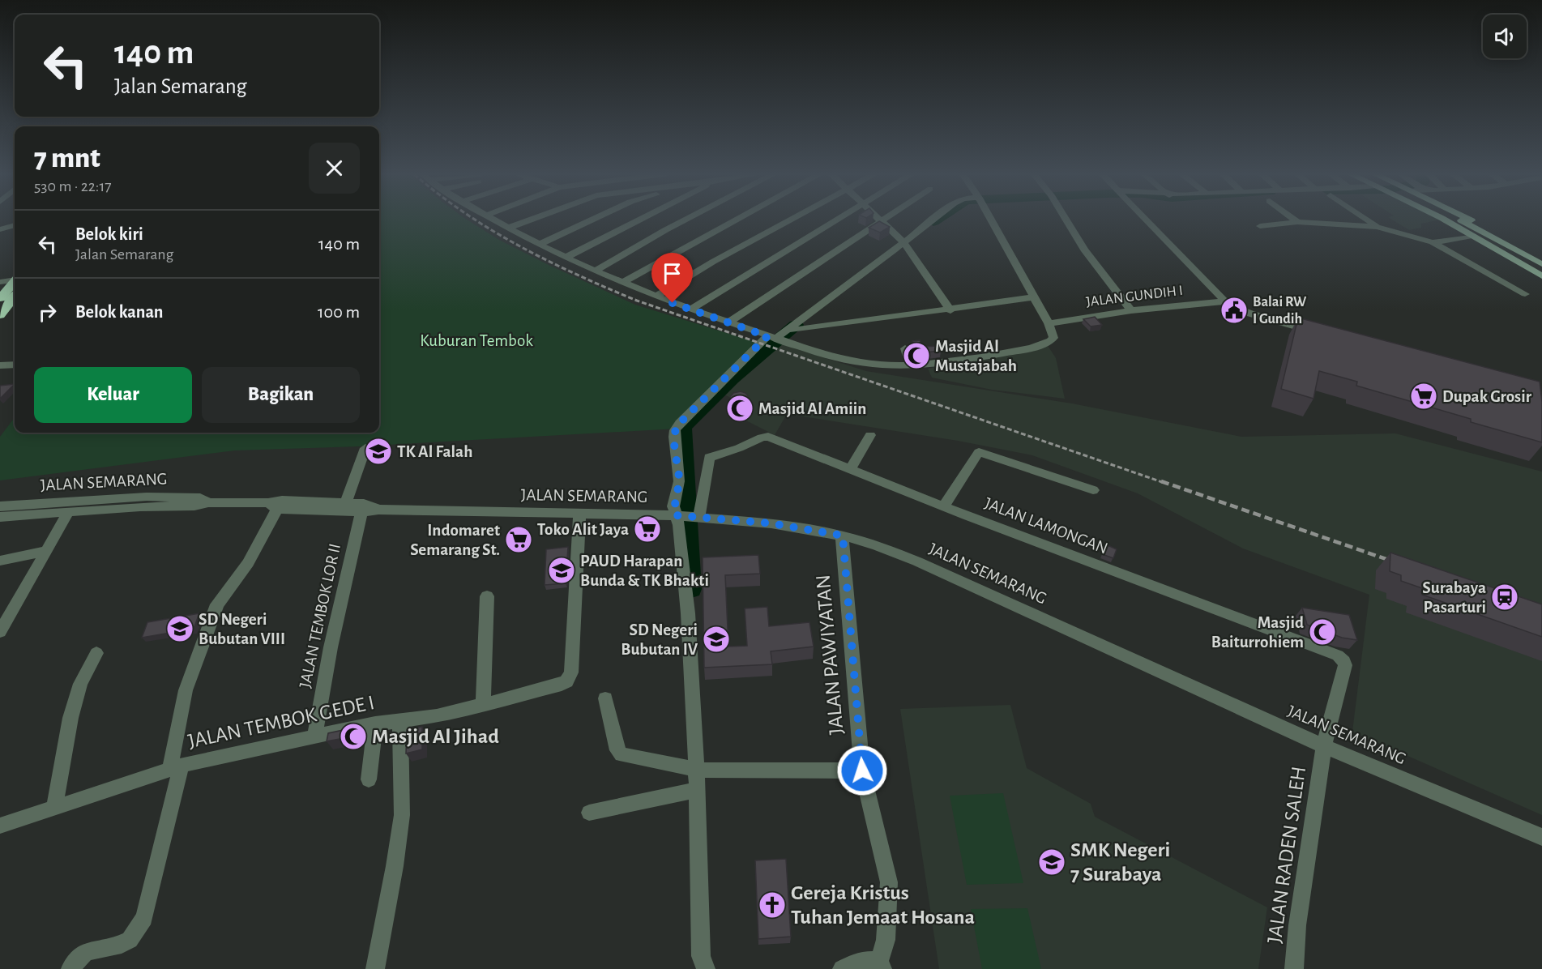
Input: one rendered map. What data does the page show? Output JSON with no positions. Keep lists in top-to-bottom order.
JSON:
{
  "streets": {
    "street": [
      "JALAN GUNDIH I",
      "JALAN SEMARANG",
      "JALAN LAMONGAN",
      "JALAN TEMBOK LOR II",
      "JALAN PAWIYATAN",
      "JALAN TEMBOK GEDE I",
      "JALAN RADEN SALEH"
    ]
  },
  "crossings": [
    ["JALAN SEMARANG", "JALAN LAMONGAN"],
    ["JALAN SEMARANG", "JALAN TEMBOK LOR II"],
    ["JALAN SEMARANG", "JALAN PAWIYATAN"],
    ["JALAN SEMARANG", "JALAN TEMBOK GEDE I"],
    ["JALAN SEMARANG", "JALAN RADEN SALEH"],
    ["JALAN LAMONGAN", "JALAN RADEN SALEH"],
    ["JALAN TEMBOK LOR II", "JALAN TEMBOK GEDE I"]
  ],
  "parks": ["Kuburan Tembok"],
  "places": {
    "public building": ["Balai RW I Gundih"],
    "mosque": [
      "Masjid Al Mustajabah",
      "Masjid Al Amiin",
      "Masjid Baiturrohiem",
      "Masjid Al Jihad"
    ],
    "supermarket": ["Dupak Grosir", "Toko Alit Jaya", "Indomaret Semarang St."],
    "school or university": [
      "TK Al Falah",
      "PAUD Harapan Bunda & TK Bhakti",
      "SD Negeri Bubutan VIII",
      "SD Negeri Bubutan IV",
      "SMK Negeri 7 Surabaya"
    ],
    "station": ["Surabaya Pasarturi"],
    "church": ["Gereja Kristus Tuhan Jemaat Hosana"]
  },
  "page": {
    "turn": ["140 m", "Jalan Semarang"],
    "heading": ["7 mnt", "530 m · 22:17"],
    "list": [
      {
        "name": "Belok kiri",
        "note": "Jalan Semarang",
        "value": "140 m"
      },
      {
        "name": "Belok kanan",
        "value": "100 m"
      }
    ],
    "buttons": ["Keluar", "Bagikan"]
  }
}
